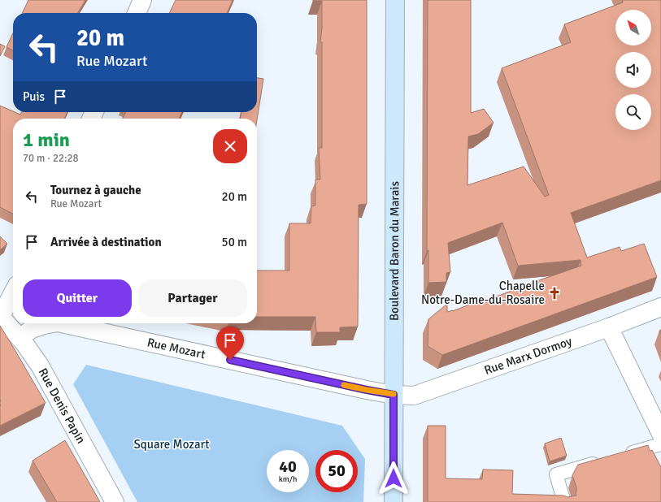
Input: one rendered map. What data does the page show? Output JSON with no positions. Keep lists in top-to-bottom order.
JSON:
{
  "streets": {
    "main road": ["Boulevard Baron du Marais"],
    "street": ["Rue Mozart", "Rue Marx Dormoy", "Rue Denis Papin"]
  },
  "crossings": [
    ["Boulevard Baron du Marais", "Rue Mozart"],
    ["Boulevard Baron du Marais", "Rue Marx Dormoy"],
    ["Rue Mozart", "Rue Marx Dormoy"],
    ["Rue Mozart", "Rue Denis Papin"]
  ],
  "parks": ["Square Mozart"],
  "places": {
    "church": ["Chapelle Notre-Dame-du-Rosaire"]
  },
  "north": "top left",
  "page": {
    "turn": ["20 m", "Rue Mozart"],
    "then": "Puis",
    "heading": ["1 min", "70 m · 22:28"],
    "list": [
      {
        "name": "Tournez à gauche",
        "note": "Rue Mozart",
        "value": "20 m"
      },
      {
        "name": "Arrivée à destination",
        "value": "50 m"
      }
    ],
    "buttons": ["Quitter", "Partager"],
    "speed": "40 km/h",
    "limit": "50"
  }
}
